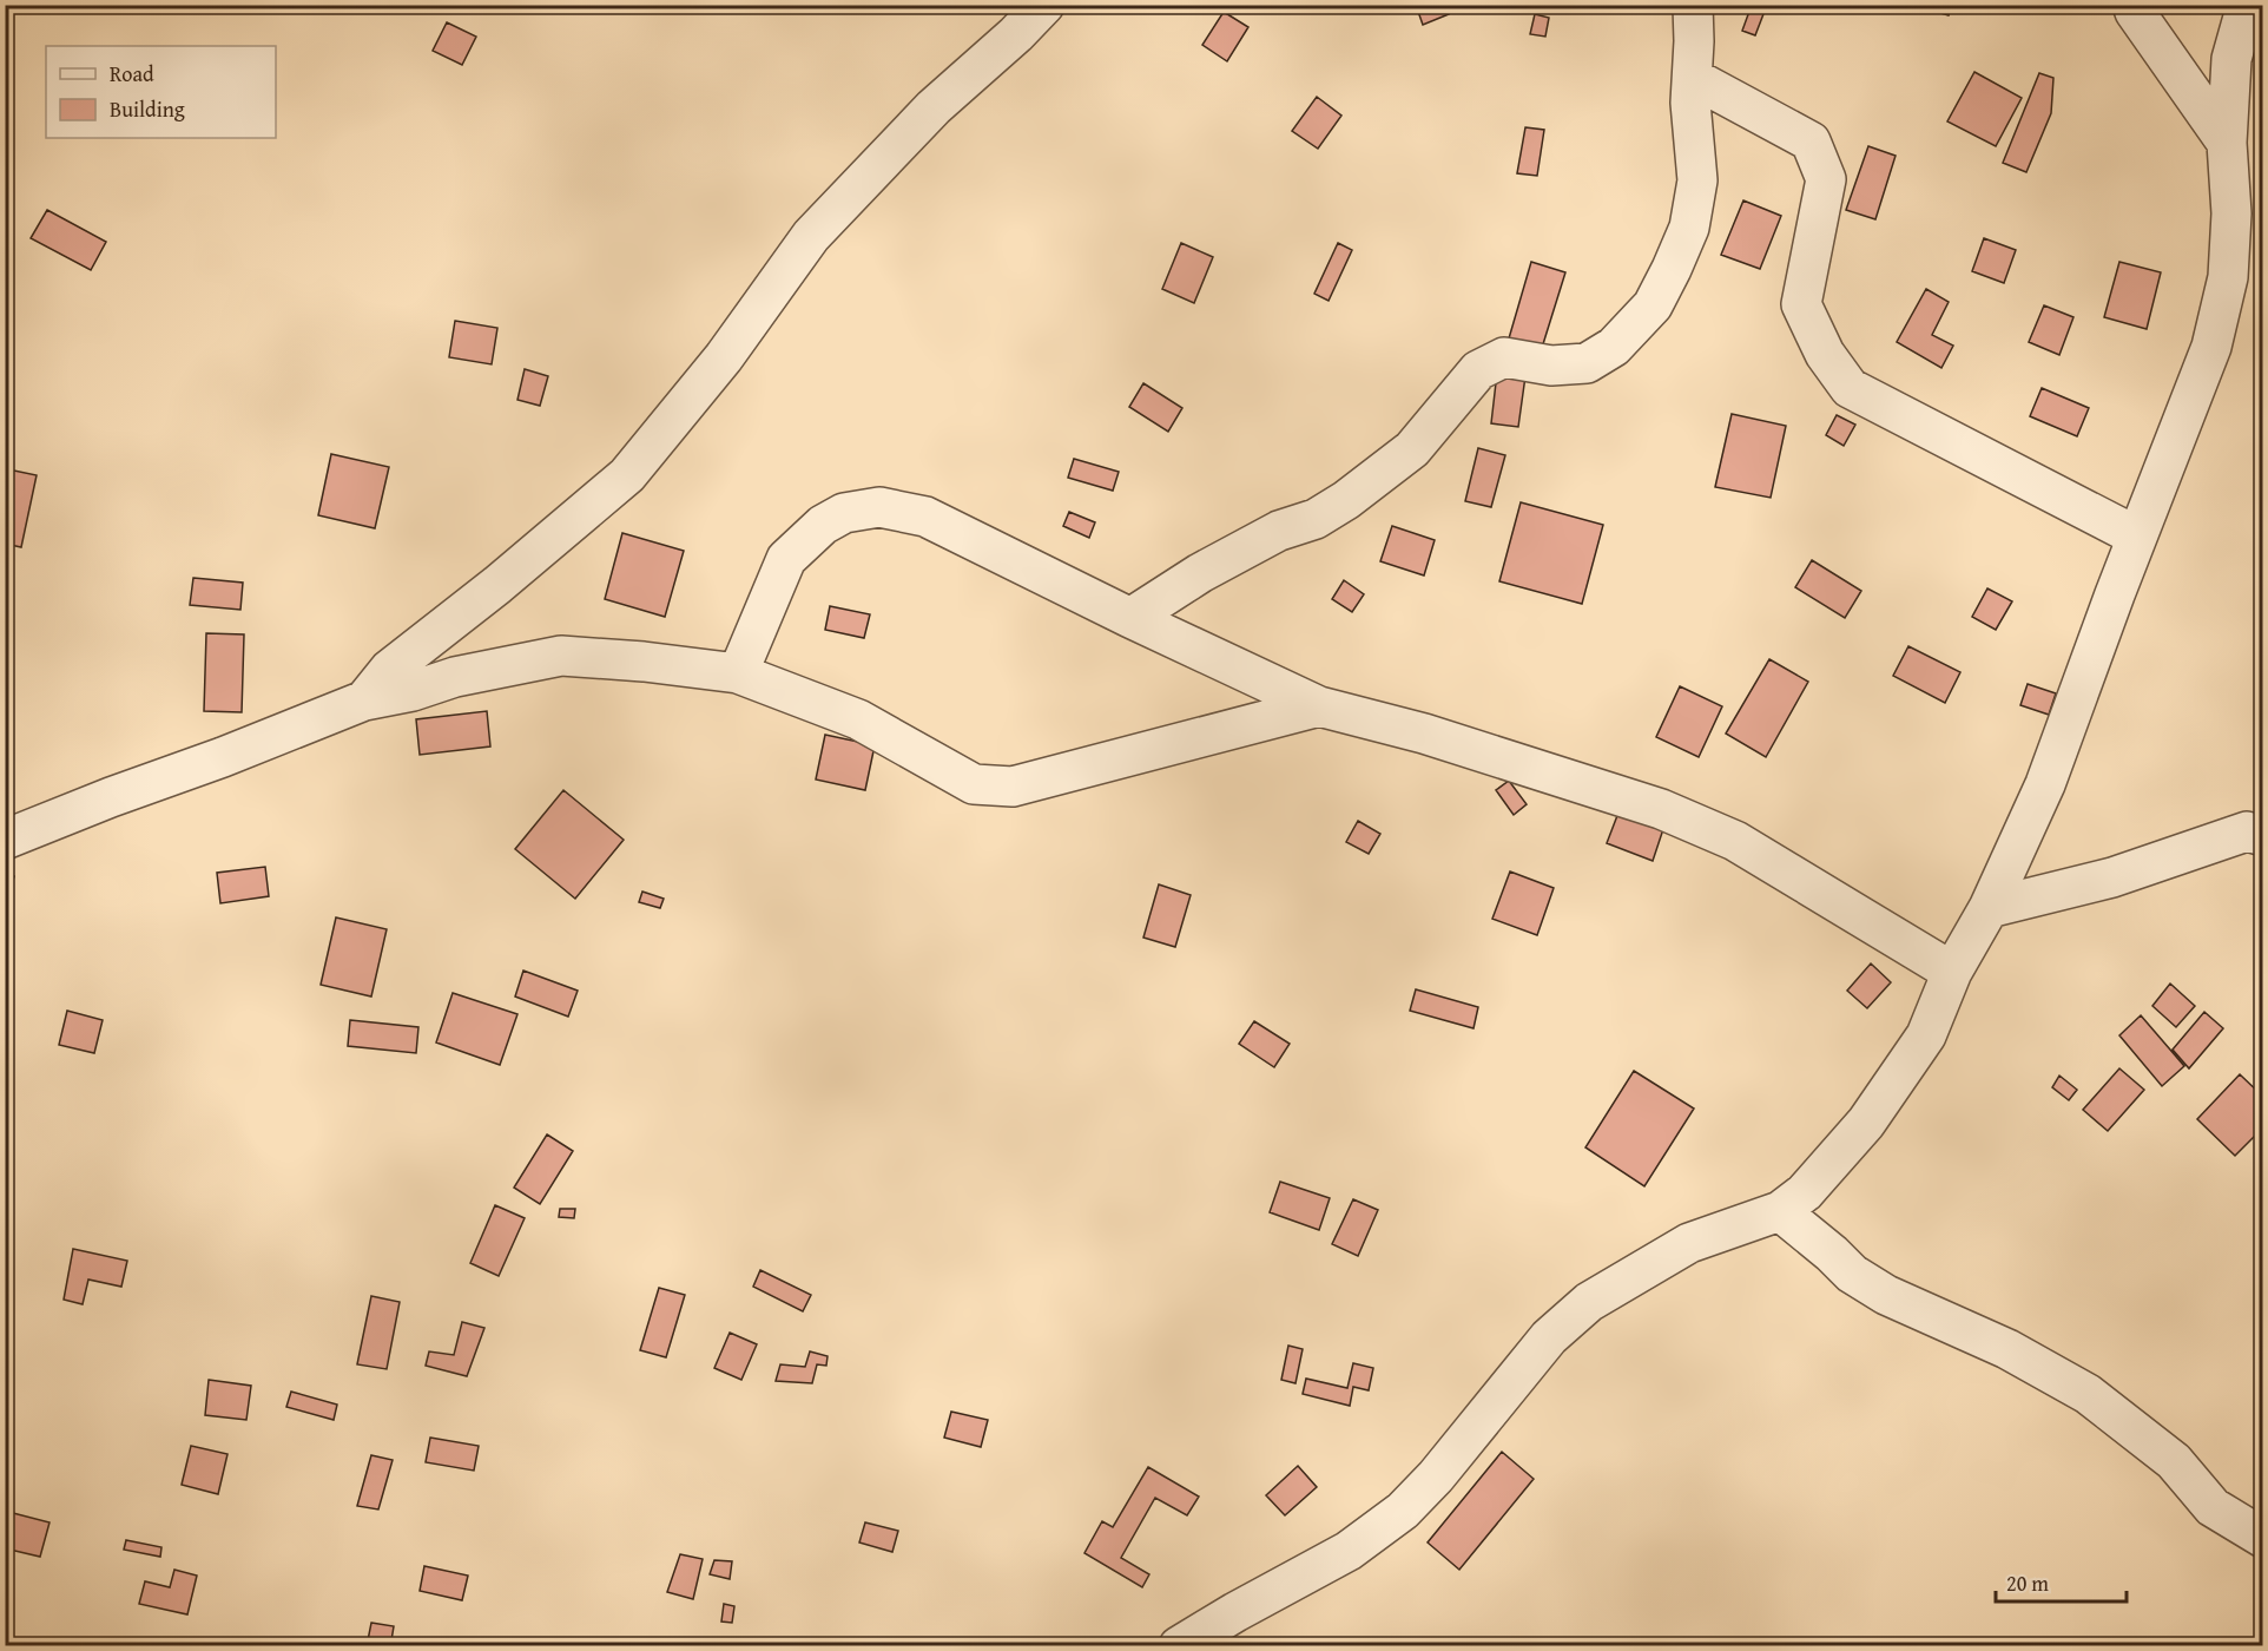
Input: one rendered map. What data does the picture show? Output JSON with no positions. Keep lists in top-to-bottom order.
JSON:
{
  "legend": ["Road", "Building"],
  "scale_bar": "20 m"
}
